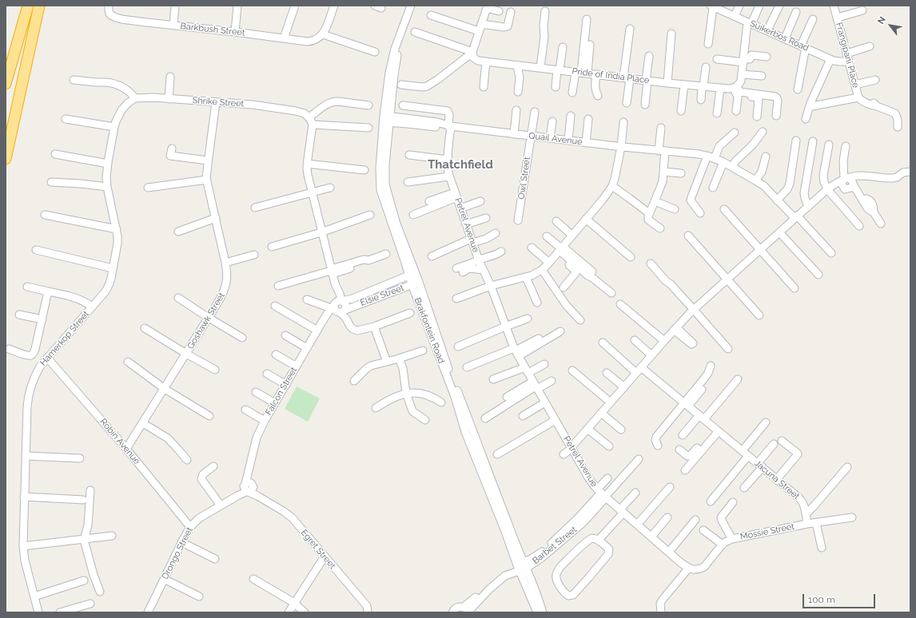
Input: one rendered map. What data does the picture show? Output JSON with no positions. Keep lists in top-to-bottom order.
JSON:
{
  "streets": {
    "street": [
      "Barkbush Street",
      "Suikerbos Road",
      "Frangipani Place",
      "Pride of India Place",
      "Shrike Street",
      "Quail Avenue",
      "Owl Street",
      "Petrel Avenue",
      "Elsie Street",
      "Goshawk Street",
      "Brakfontein Road",
      "Hamerkop Street",
      "Falcon Street",
      "Robin Avenue",
      "Jacuna Street",
      "Mossie Street",
      "Barbet Street",
      "Egret Street",
      "Drongo Street"
    ]
  },
  "crossings": [
    ["Suikerbos Road", "Frangipani Place"],
    ["Shrike Street", "Goshawk Street"],
    ["Shrike Street", "Hamerkop Street"],
    ["Quail Avenue", "Owl Street"],
    ["Quail Avenue", "Petrel Avenue"],
    ["Quail Avenue", "Brakfontein Road"],
    ["Petrel Avenue", "Mossie Street"],
    ["Petrel Avenue", "Barbet Street"],
    ["Elsie Street", "Brakfontein Road"],
    ["Elsie Street", "Falcon Street"],
    ["Goshawk Street", "Robin Avenue"],
    ["Brakfontein Road", "Barbet Street"],
    ["Hamerkop Street", "Robin Avenue"],
    ["Falcon Street", "Egret Street"],
    ["Falcon Street", "Drongo Street"],
    ["Robin Avenue", "Drongo Street"],
    ["Jacuna Street", "Mossie Street"],
    ["Egret Street", "Drongo Street"]
  ],
  "districts": ["Thatchfield"],
  "scale_bar": "100 m",
  "north": "top left"
}
